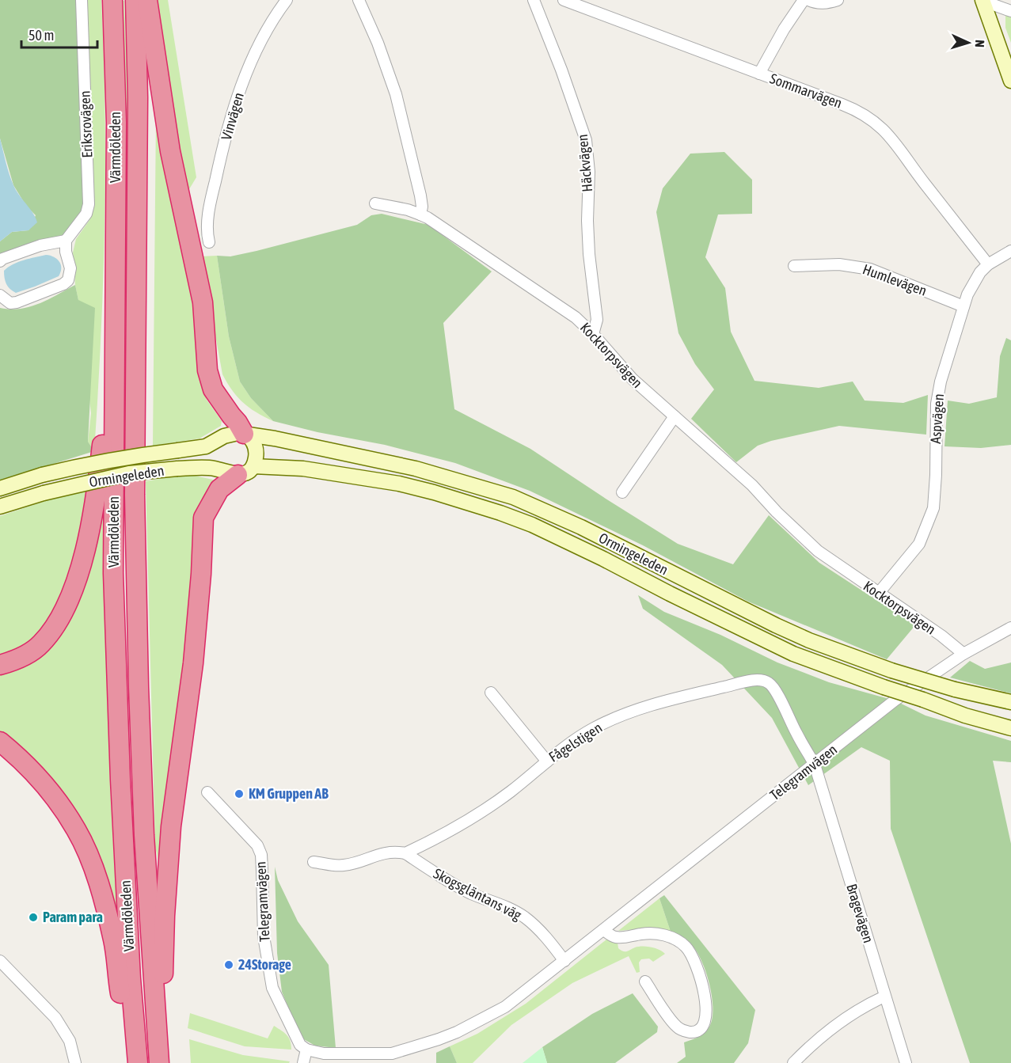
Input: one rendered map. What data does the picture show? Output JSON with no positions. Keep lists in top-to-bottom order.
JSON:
{
  "streets": {
    "highway": ["Värmdöleden"],
    "main road": ["Ormingeleden"],
    "street": [
      "Sommarvägen",
      "Vinvägen",
      "Eriksrovägen",
      "Häckvägen",
      "Humlevägen",
      "Kocktorpsvägen",
      "Aspvägen",
      "Fågelstigen",
      "Telegramvägen",
      "Skogsgläntans väg",
      "Bragevägen"
    ]
  },
  "crossings": [
    ["Sommarvägen", "Aspvägen"],
    ["Häckvägen", "Kocktorpsvägen"],
    ["Humlevägen", "Aspvägen"],
    ["Kocktorpsvägen", "Aspvägen"],
    ["Kocktorpsvägen", "Telegramvägen"],
    ["Fågelstigen", "Telegramvägen"],
    ["Fågelstigen", "Skogsgläntans väg"],
    ["Fågelstigen", "Bragevägen"],
    ["Telegramvägen", "Skogsgläntans väg"],
    ["Telegramvägen", "Bragevägen"]
  ],
  "places": ["KM Gruppen AB", "Param para", "24Storage"],
  "scale_bar": "50 m",
  "north": "right"
}
